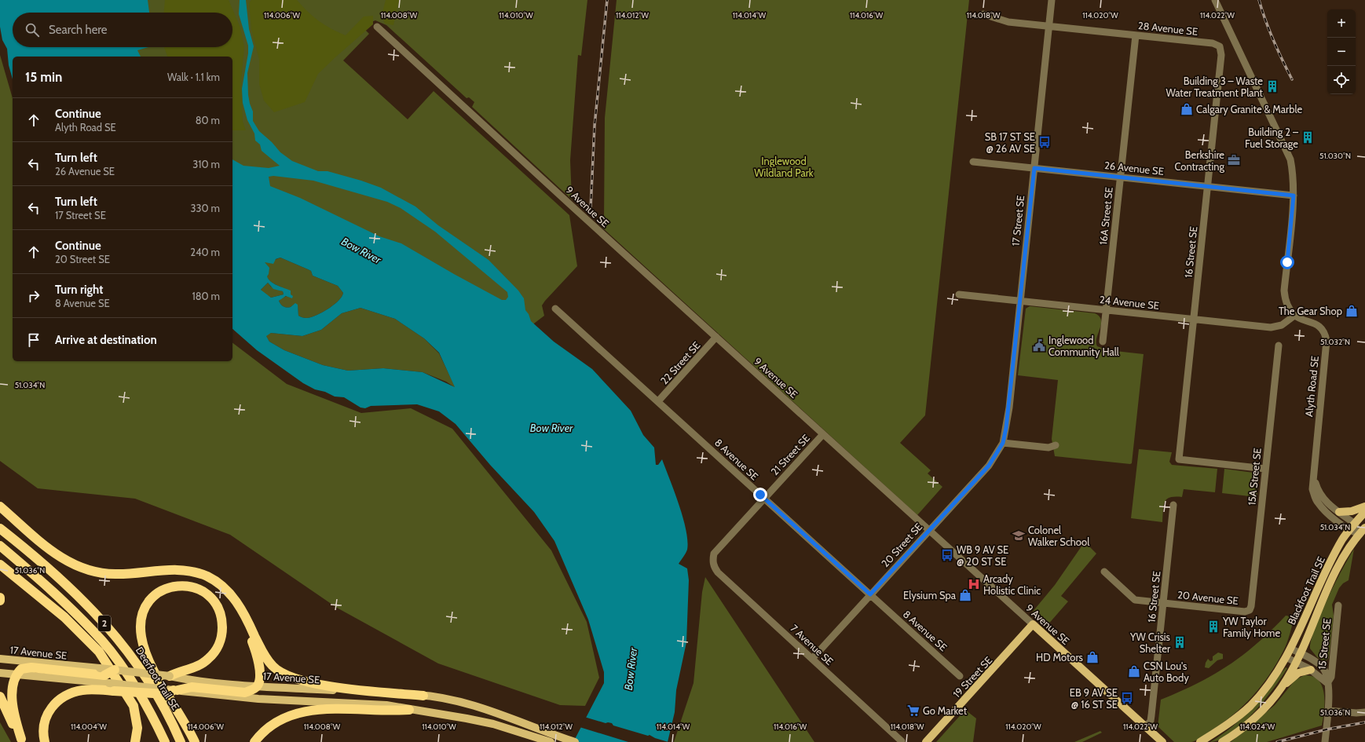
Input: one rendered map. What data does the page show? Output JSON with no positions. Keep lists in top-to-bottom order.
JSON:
{
  "streets": {
    "highway": ["2", "Deerfoot Trail SE"],
    "main road": [
      "9 Avenue SE",
      "Blackfoot Trail SE",
      "17 Avenue SE",
      "19 Street SE"
    ],
    "street": [
      "28 Avenue SE",
      "26 Avenue SE",
      "16A Street SE",
      "17 Street SE",
      "16 Street SE",
      "24 Avenue SE",
      "22 Street SE",
      "Alyth Road SE",
      "21 Street SE",
      "8 Avenue SE",
      "15A Street SE",
      "20 Street SE",
      "20 Avenue SE",
      "15 Street SE",
      "7 Avenue SE"
    ]
  },
  "crossings": [
    ["28 Avenue SE", "16A Street SE"],
    ["28 Avenue SE", "17 Street SE"],
    ["28 Avenue SE", "16 Street SE"],
    ["26 Avenue SE", "16A Street SE"],
    ["26 Avenue SE", "17 Street SE"],
    ["26 Avenue SE", "16 Street SE"],
    ["9 Avenue SE", "16 Street SE"],
    ["9 Avenue SE", "22 Street SE"],
    ["9 Avenue SE", "21 Street SE"],
    ["9 Avenue SE", "20 Street SE"],
    ["9 Avenue SE", "19 Street SE"],
    ["16A Street SE", "24 Avenue SE"],
    ["17 Street SE", "24 Avenue SE"],
    ["17 Street SE", "20 Street SE"],
    ["16 Street SE", "24 Avenue SE"],
    ["16 Street SE", "15A Street SE"],
    ["16 Street SE", "20 Avenue SE"],
    ["24 Avenue SE", "Alyth Road SE"],
    ["22 Street SE", "8 Avenue SE"],
    ["Alyth Road SE", "Blackfoot Trail SE"],
    ["21 Street SE", "8 Avenue SE"],
    ["21 Street SE", "7 Avenue SE"],
    ["8 Avenue SE", "20 Street SE"],
    ["15A Street SE", "20 Avenue SE"],
    ["20 Street SE", "7 Avenue SE"],
    ["Blackfoot Trail SE", "15 Street SE"]
  ],
  "water": ["Bow River"],
  "parks": ["Inglewood Wildland Park"],
  "places": {
    "building": [
      "Building 3 – Waste Water Treatment Plant",
      "Building 2 – Fuel Storage",
      "YW Taylor Family Home",
      "YW Crisis Shelter"
    ],
    "shop": [
      "Calgary Granite & Marble",
      "The Gear Shop",
      "Elysium Spa",
      "HD Motors",
      "CSN Lou's Auto Body"
    ],
    "bus stop": ["SB 17 ST SE @ 26 AV SE", "WB 9 AV SE @ 20 ST SE", "EB 9 AV SE @ 16 ST SE"],
    "office": ["Berkshire Contracting"],
    "public building": ["Inglewood Community Hall"],
    "school or university": ["Colonel Walker School"],
    "hospital": ["Arcady Holistic Clinic"],
    "supermarket": ["Go Market"]
  },
  "page": {
    "map_buttons": ["+", "−"],
    "search": "Search here",
    "heading": ["15 min", "Walk · 1.1 km"],
    "list": [
      ["Continue", "Alyth Road SE", "80 m"],
      ["Turn left", "26 Avenue SE", "310 m"],
      ["Turn left", "17 Street SE", "330 m"],
      ["Continue", "20 Street SE", "240 m"],
      ["Turn right", "8 Avenue SE", "180 m"],
      "Arrive at destination"
    ]
  },
  "coordinates": [
    "114.006°W",
    "114.008°W",
    "114.010°W",
    "114.012°W",
    "114.014°W",
    "114.016°W",
    "114.018°W",
    "114.020°W",
    "114.022°W",
    "51.030°N",
    "51.032°N",
    "51.034°N",
    "51.036°N",
    "114.004°W",
    "114.024°W"
  ]
}
